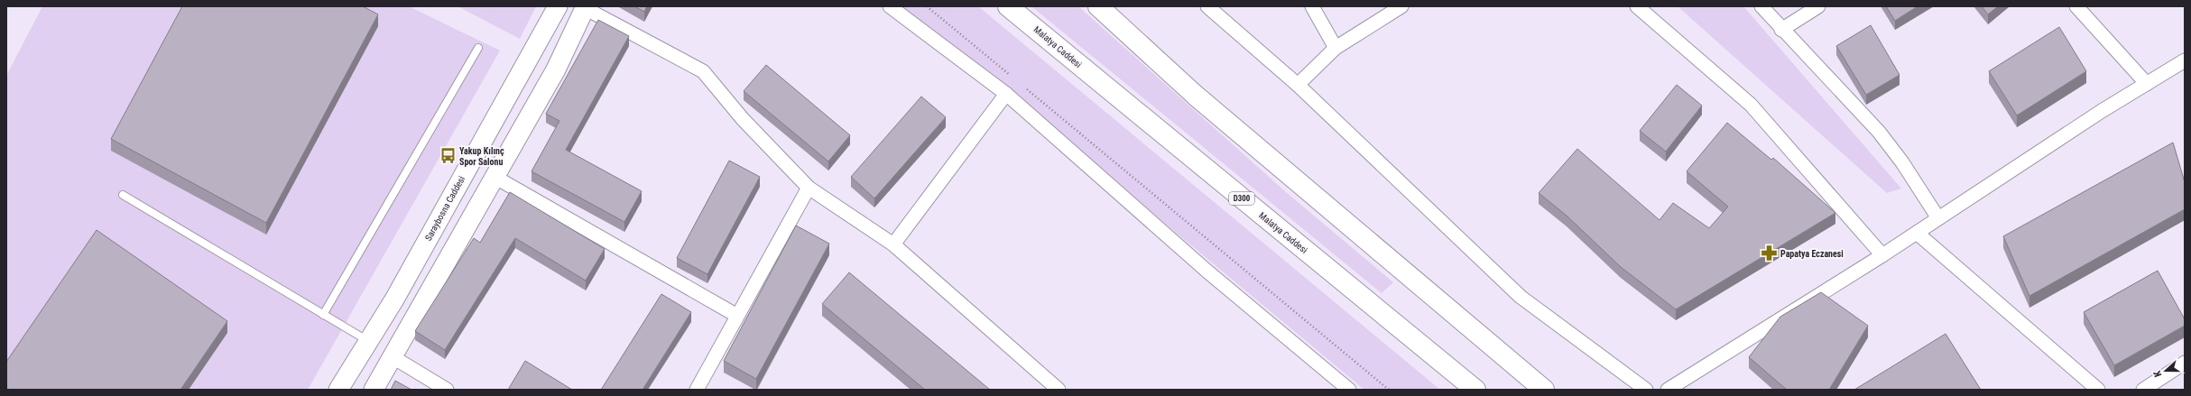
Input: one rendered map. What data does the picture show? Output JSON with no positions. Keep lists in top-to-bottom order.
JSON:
{
  "streets": {
    "highway": ["Malatya Caddesi", "D300"],
    "main road": ["Saraybosna Caddesi"]
  },
  "places": {
    "bus stop": ["Yakup Kılınç Spor Salonu"],
    "pharmacy": ["Papatya Eczanesi"]
  },
  "north": "left"
}
